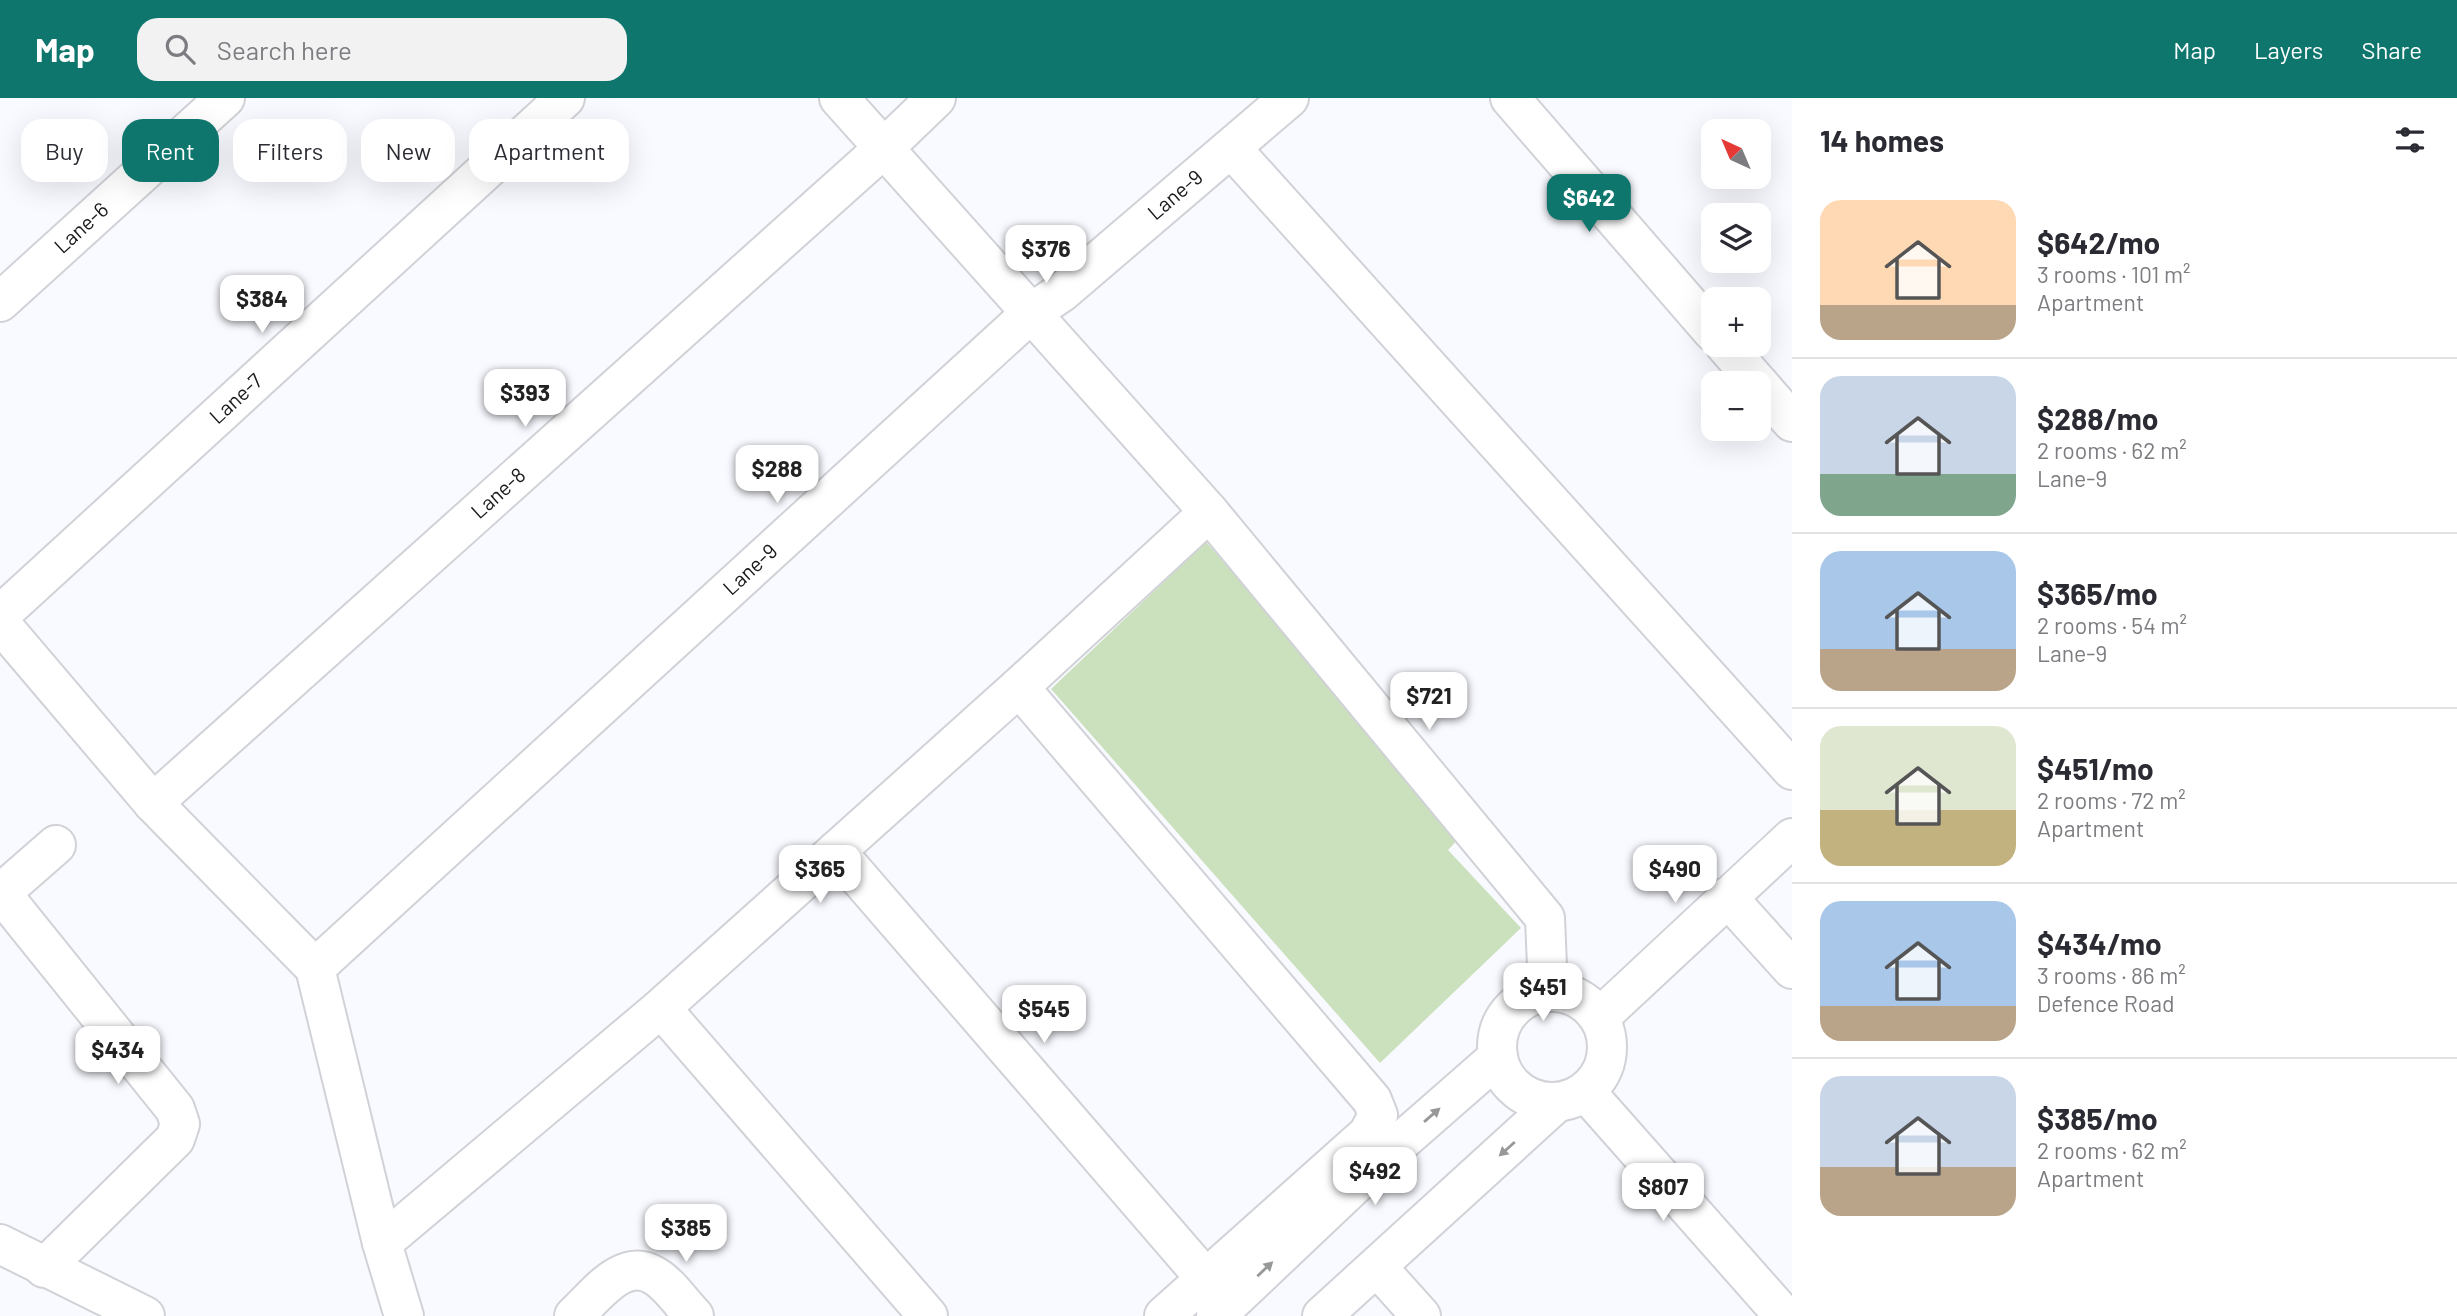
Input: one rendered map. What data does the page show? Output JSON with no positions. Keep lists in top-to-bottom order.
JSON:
{
  "streets": {
    "street": [
      "Lane-9",
      "Lane-6",
      "Lane-7",
      "Lane-8"
    ]
  },
  "north": "top left",
  "page": {
    "header": "Map",
    "search": "Search here",
    "nav": ["Map", "Layers", "Share"],
    "heading": "14 homes",
    "map_buttons": ["+", "−"],
    "chip": [
      "Buy",
      "Rent",
      "Filters",
      "New",
      "Apartment"
    ],
    "price": [
      "$642",
      "$376",
      "$384",
      "$393",
      "$288",
      "$721",
      "$365",
      "$490",
      "$451",
      "$545",
      "$434",
      "$492",
      "$807",
      "$385"
    ],
    "list": [
      {
        "name": "$642/mo",
        "note": "3 rooms · 101 m² · Apartment"
      },
      {
        "name": "$288/mo",
        "note": "2 rooms · 62 m² · Lane-9"
      },
      {
        "name": "$365/mo",
        "note": "2 rooms · 54 m² · Lane-9"
      },
      {
        "name": "$451/mo",
        "note": "2 rooms · 72 m² · Apartment"
      },
      {
        "name": "$434/mo",
        "note": "3 rooms · 86 m² · Defence Road"
      },
      {
        "name": "$385/mo",
        "note": "2 rooms · 62 m² · Apartment"
      }
    ]
  }
}
